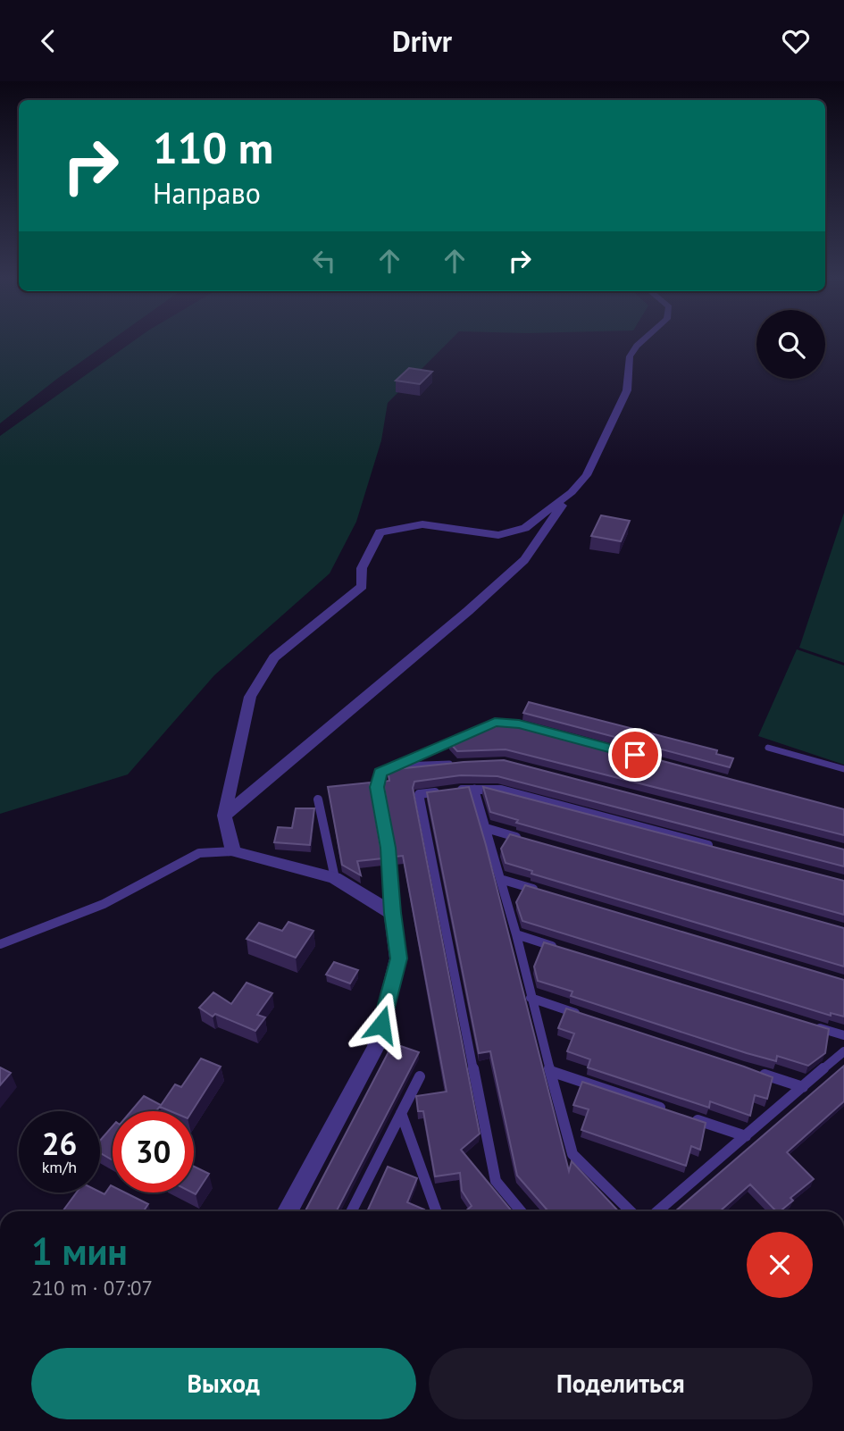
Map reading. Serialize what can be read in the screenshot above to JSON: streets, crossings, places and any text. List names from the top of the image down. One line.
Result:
{"page":{"header":"Drivr","turn":["110 m","Направо"],"speed":"26 km/h","limit":"30","heading":["1 мин","210 m · 07:07"],"buttons":["Выход","Поделиться"]}}
